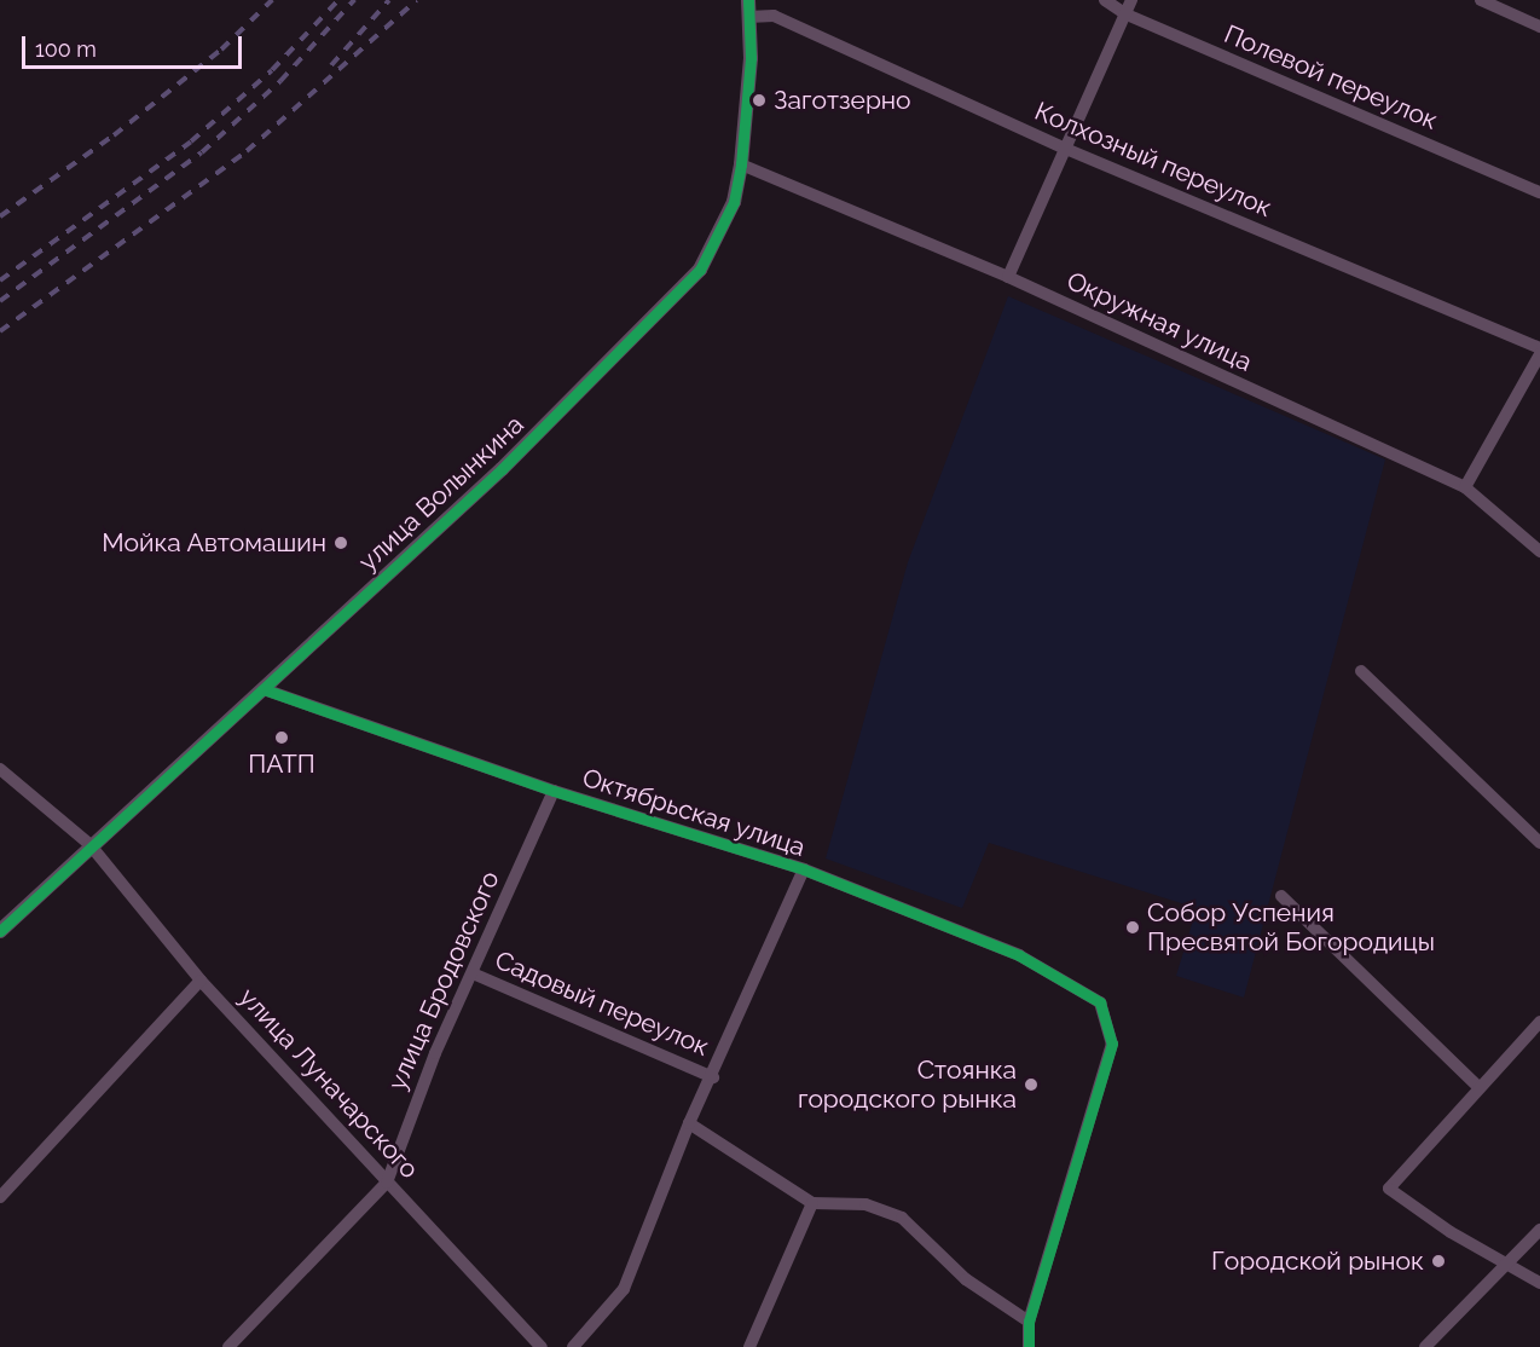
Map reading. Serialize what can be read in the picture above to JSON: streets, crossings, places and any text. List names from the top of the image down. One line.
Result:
{"streets":{"street":["Полевой переулок","Колхозный переулок","Окружная улица","улица Волынкина","Октябрьская улица","улица Бродовского","Садовый переулок","улица Луначарского"]},"crossings":[["Колхозный переулок","улица Волынкина"],["Окружная улица","улица Волынкина"],["улица Волынкина","Октябрьская улица"],["улица Волынкина","улица Луначарского"],["Октябрьская улица","улица Бродовского"],["улица Бродовского","Садовый переулок"],["улица Бродовского","улица Луначарского"]],"places":["Заготзерно","Мойка Автомашин","ПАТП","Собор Успения Пресвятой Богородицы","Cтоянка городского рынка","Городской рынок"],"scale_bar":"100 m"}
